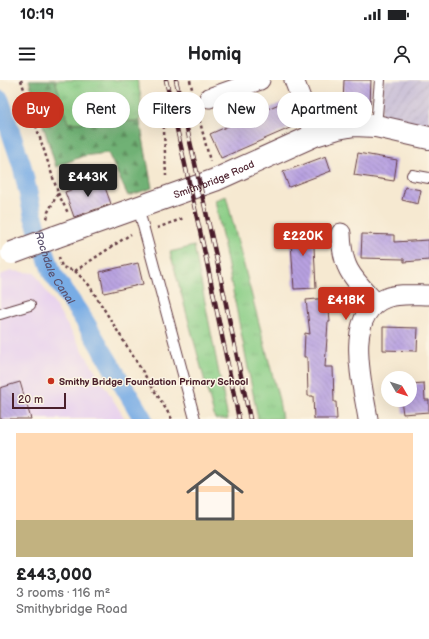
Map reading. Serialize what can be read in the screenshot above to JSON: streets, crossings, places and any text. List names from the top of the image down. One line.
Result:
{"streets":{"street":["Smithybridge Road"]},"water":["Rochdale Canal"],"places":["Smithy Bridge Foundation Primary School"],"scale_bar":"20 m","north":"bottom right","page":{"status":"10:19","header":"Homiq","chip":["Buy","Rent","Filters","New","Apartment"],"price":["£443K","£220K","£418K"],"scale":"20 m","list":[{"name":"£443,000","note":"3 rooms · 116 m² · Smithybridge Road"}]}}
